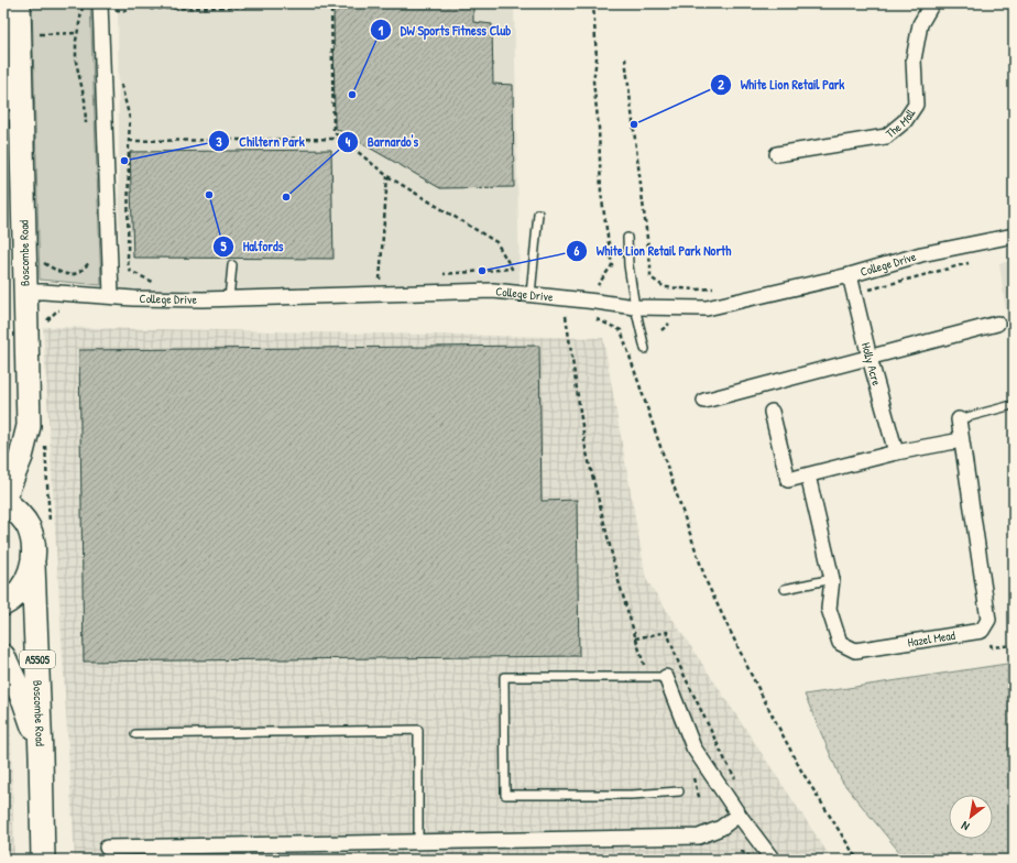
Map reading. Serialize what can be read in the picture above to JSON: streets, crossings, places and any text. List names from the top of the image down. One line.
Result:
{"streets":{"main road":["Boscombe Road","A5505"],"street":["The Mall","College Drive","Holly Acre","Hazel Mead"]},"crossings":[["Boscombe Road","College Drive"],["Boscombe Road","A5505"],["College Drive","Holly Acre"]],"places":["DW Sports Fitness Club","White Lion Retail Park","Chiltern Park","Halfords","Barnardo's","White Lion Retail Park North"],"north":"bottom left"}
